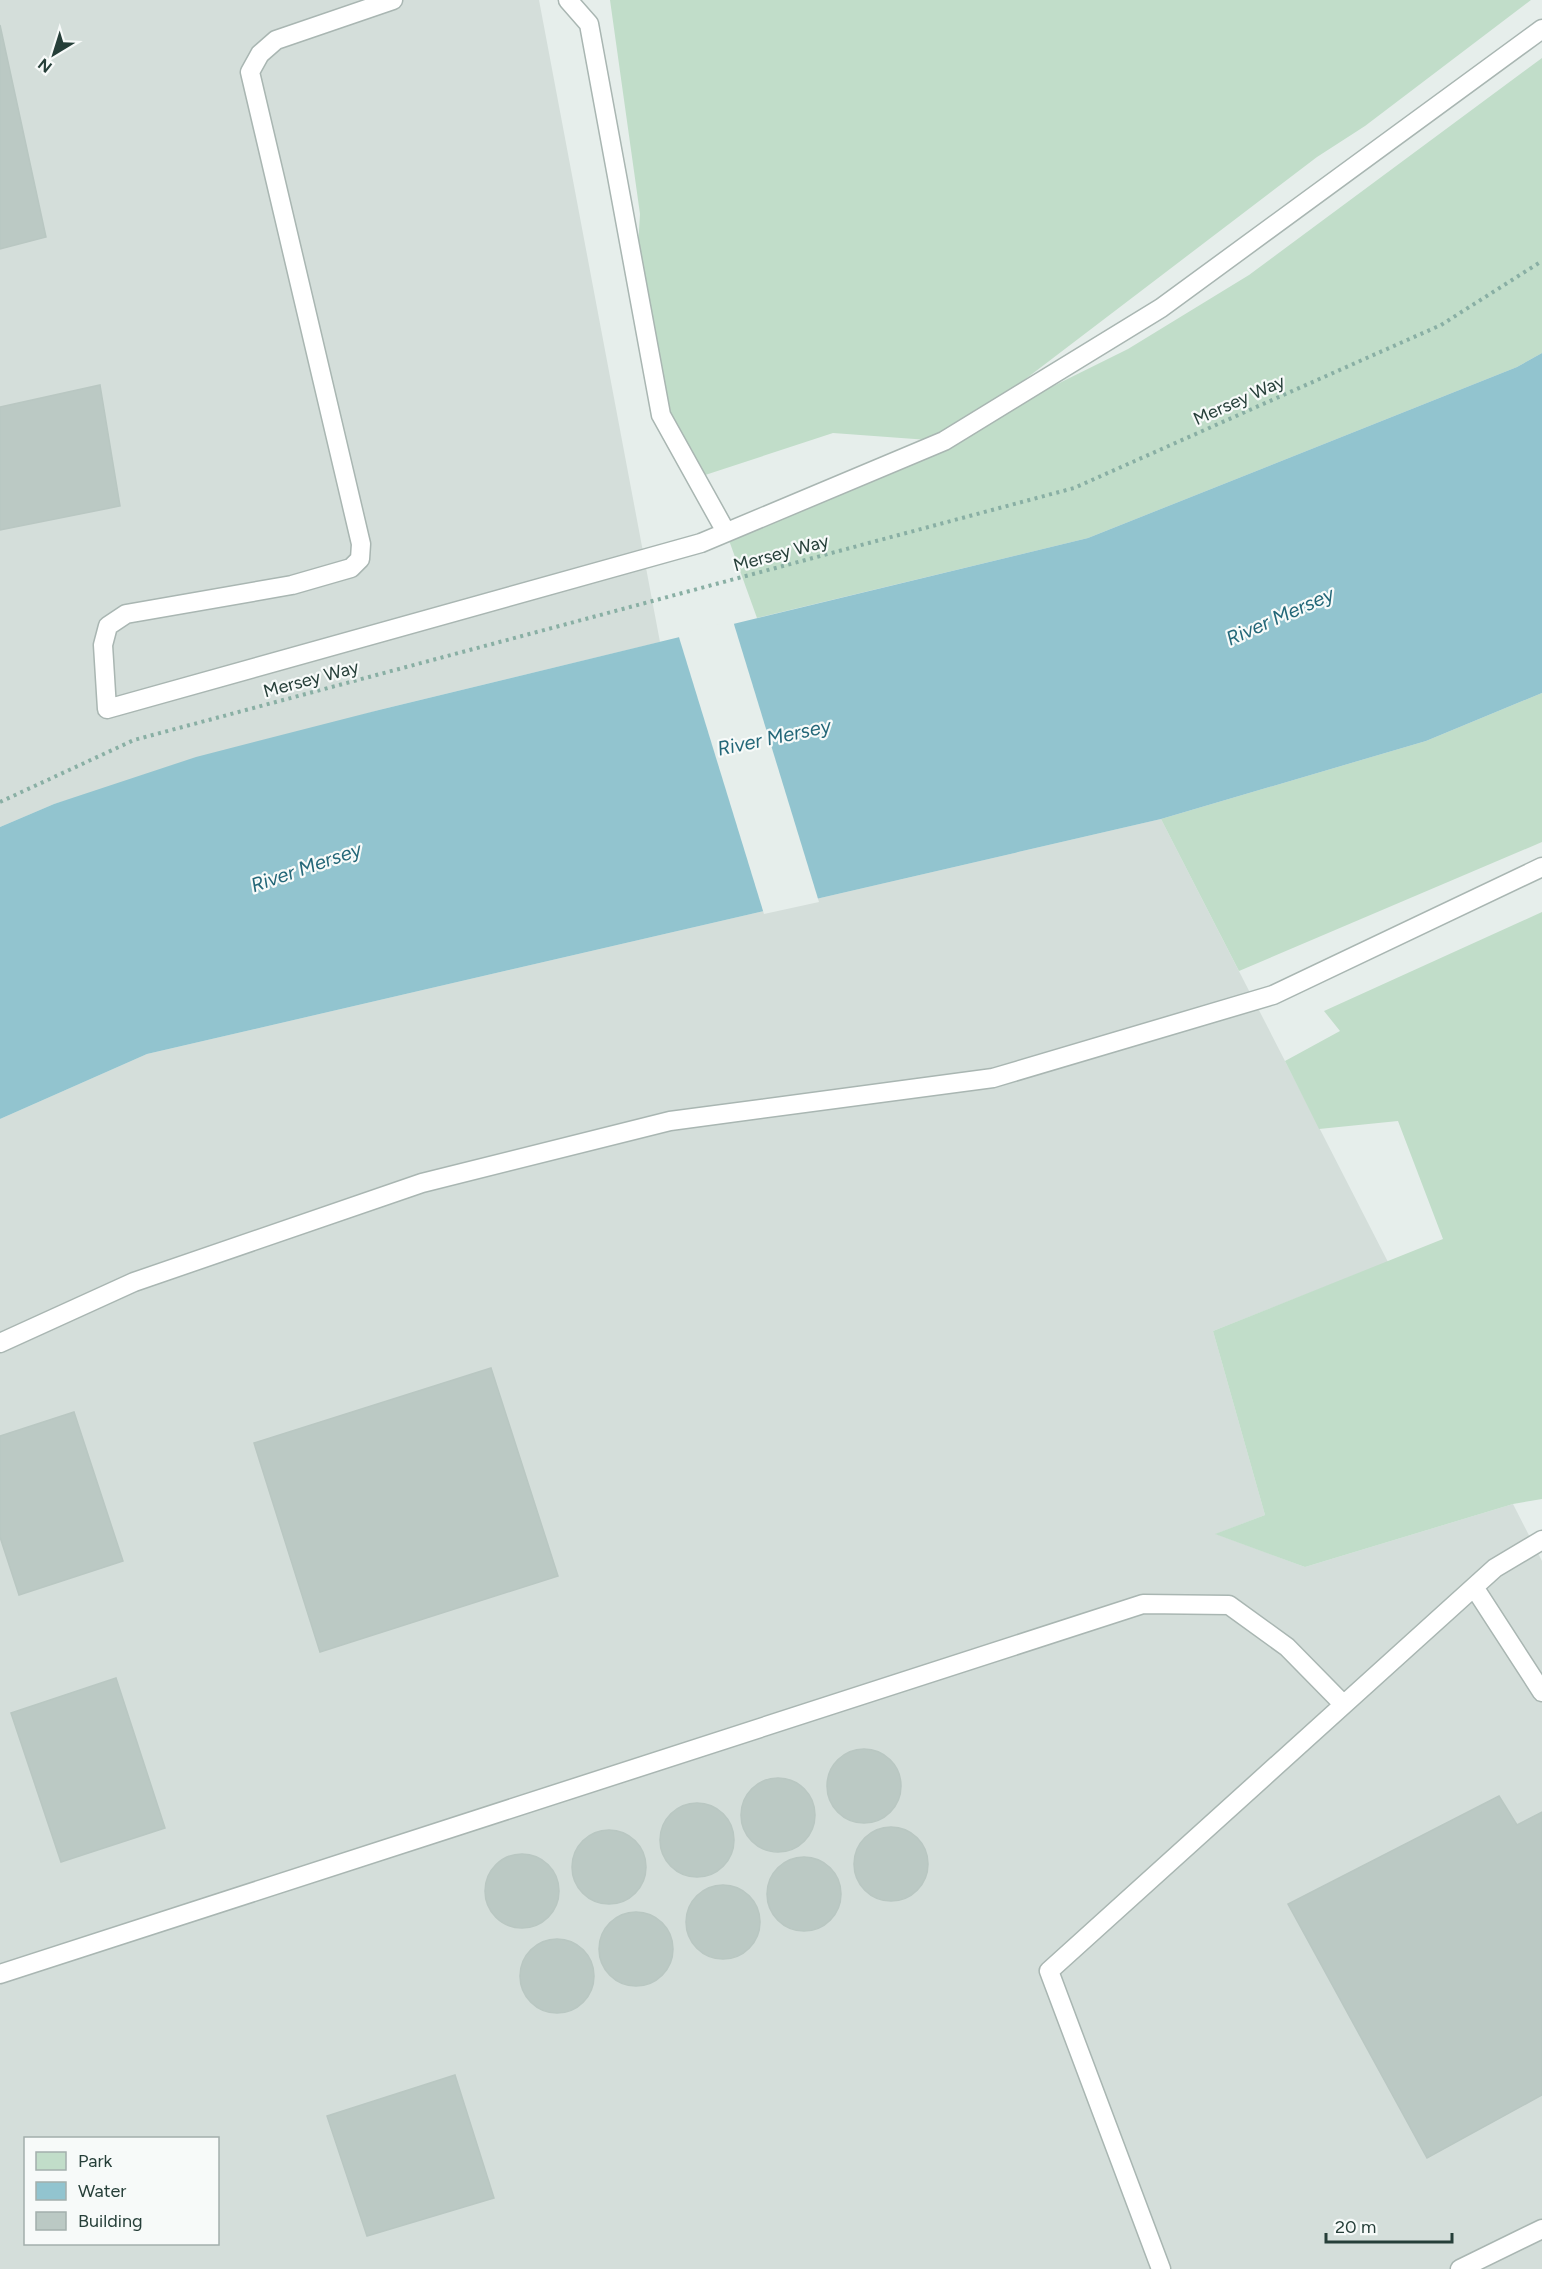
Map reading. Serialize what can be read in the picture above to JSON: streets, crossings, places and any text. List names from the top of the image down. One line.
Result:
{"streets":{"path":["Mersey Way"]},"water":["River Mersey"],"legend":["Park","Water","Building"],"scale_bar":"20 m","north":"bottom left"}
